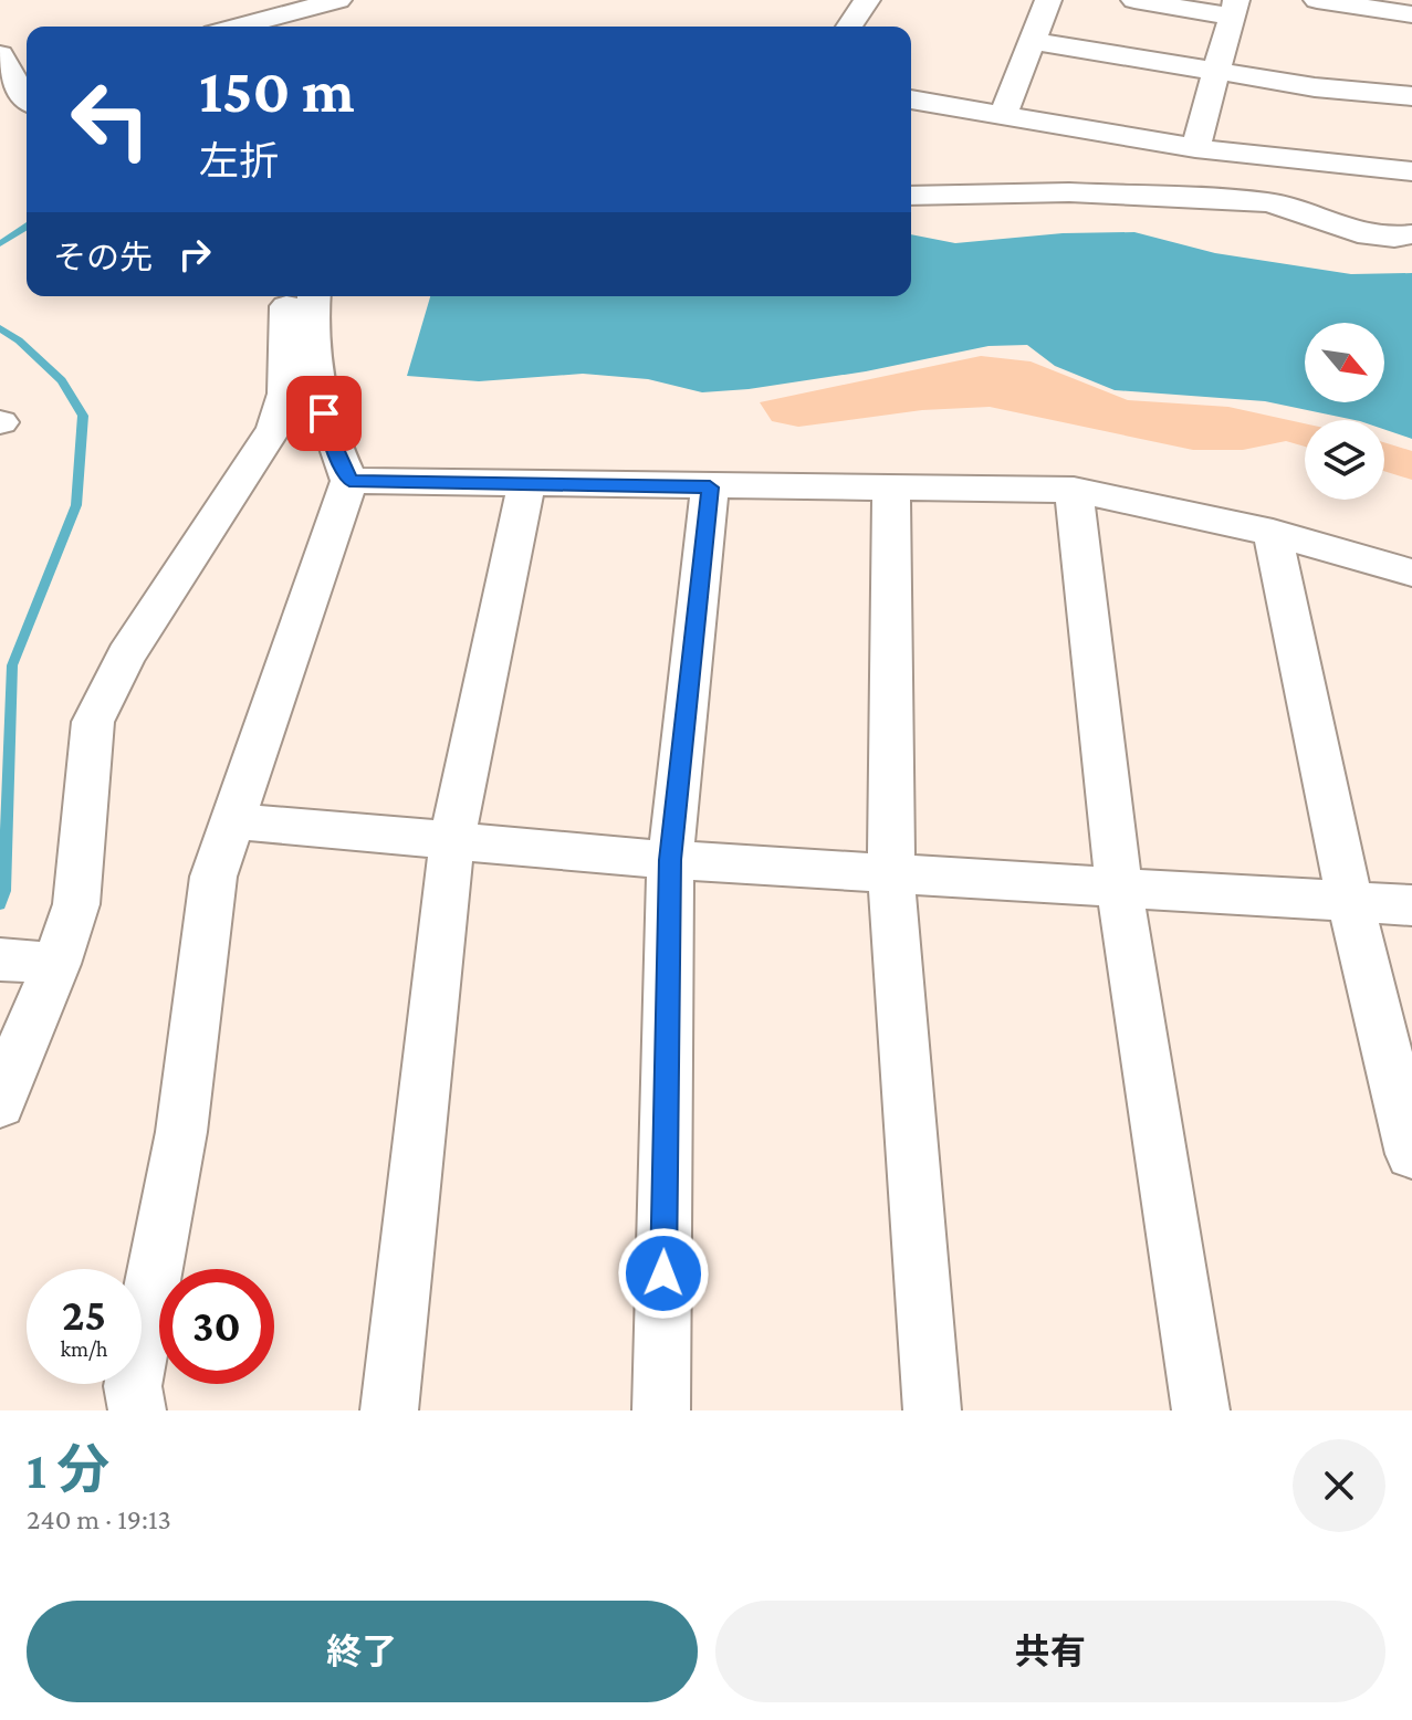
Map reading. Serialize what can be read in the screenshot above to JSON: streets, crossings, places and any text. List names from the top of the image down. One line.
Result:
{"north":"bottom right","page":{"turn":["150 m","左折"],"then":"その先","speed":"25 km/h","limit":"30","heading":["1 分","240 m · 19:13"],"buttons":["終了","共有"]}}
